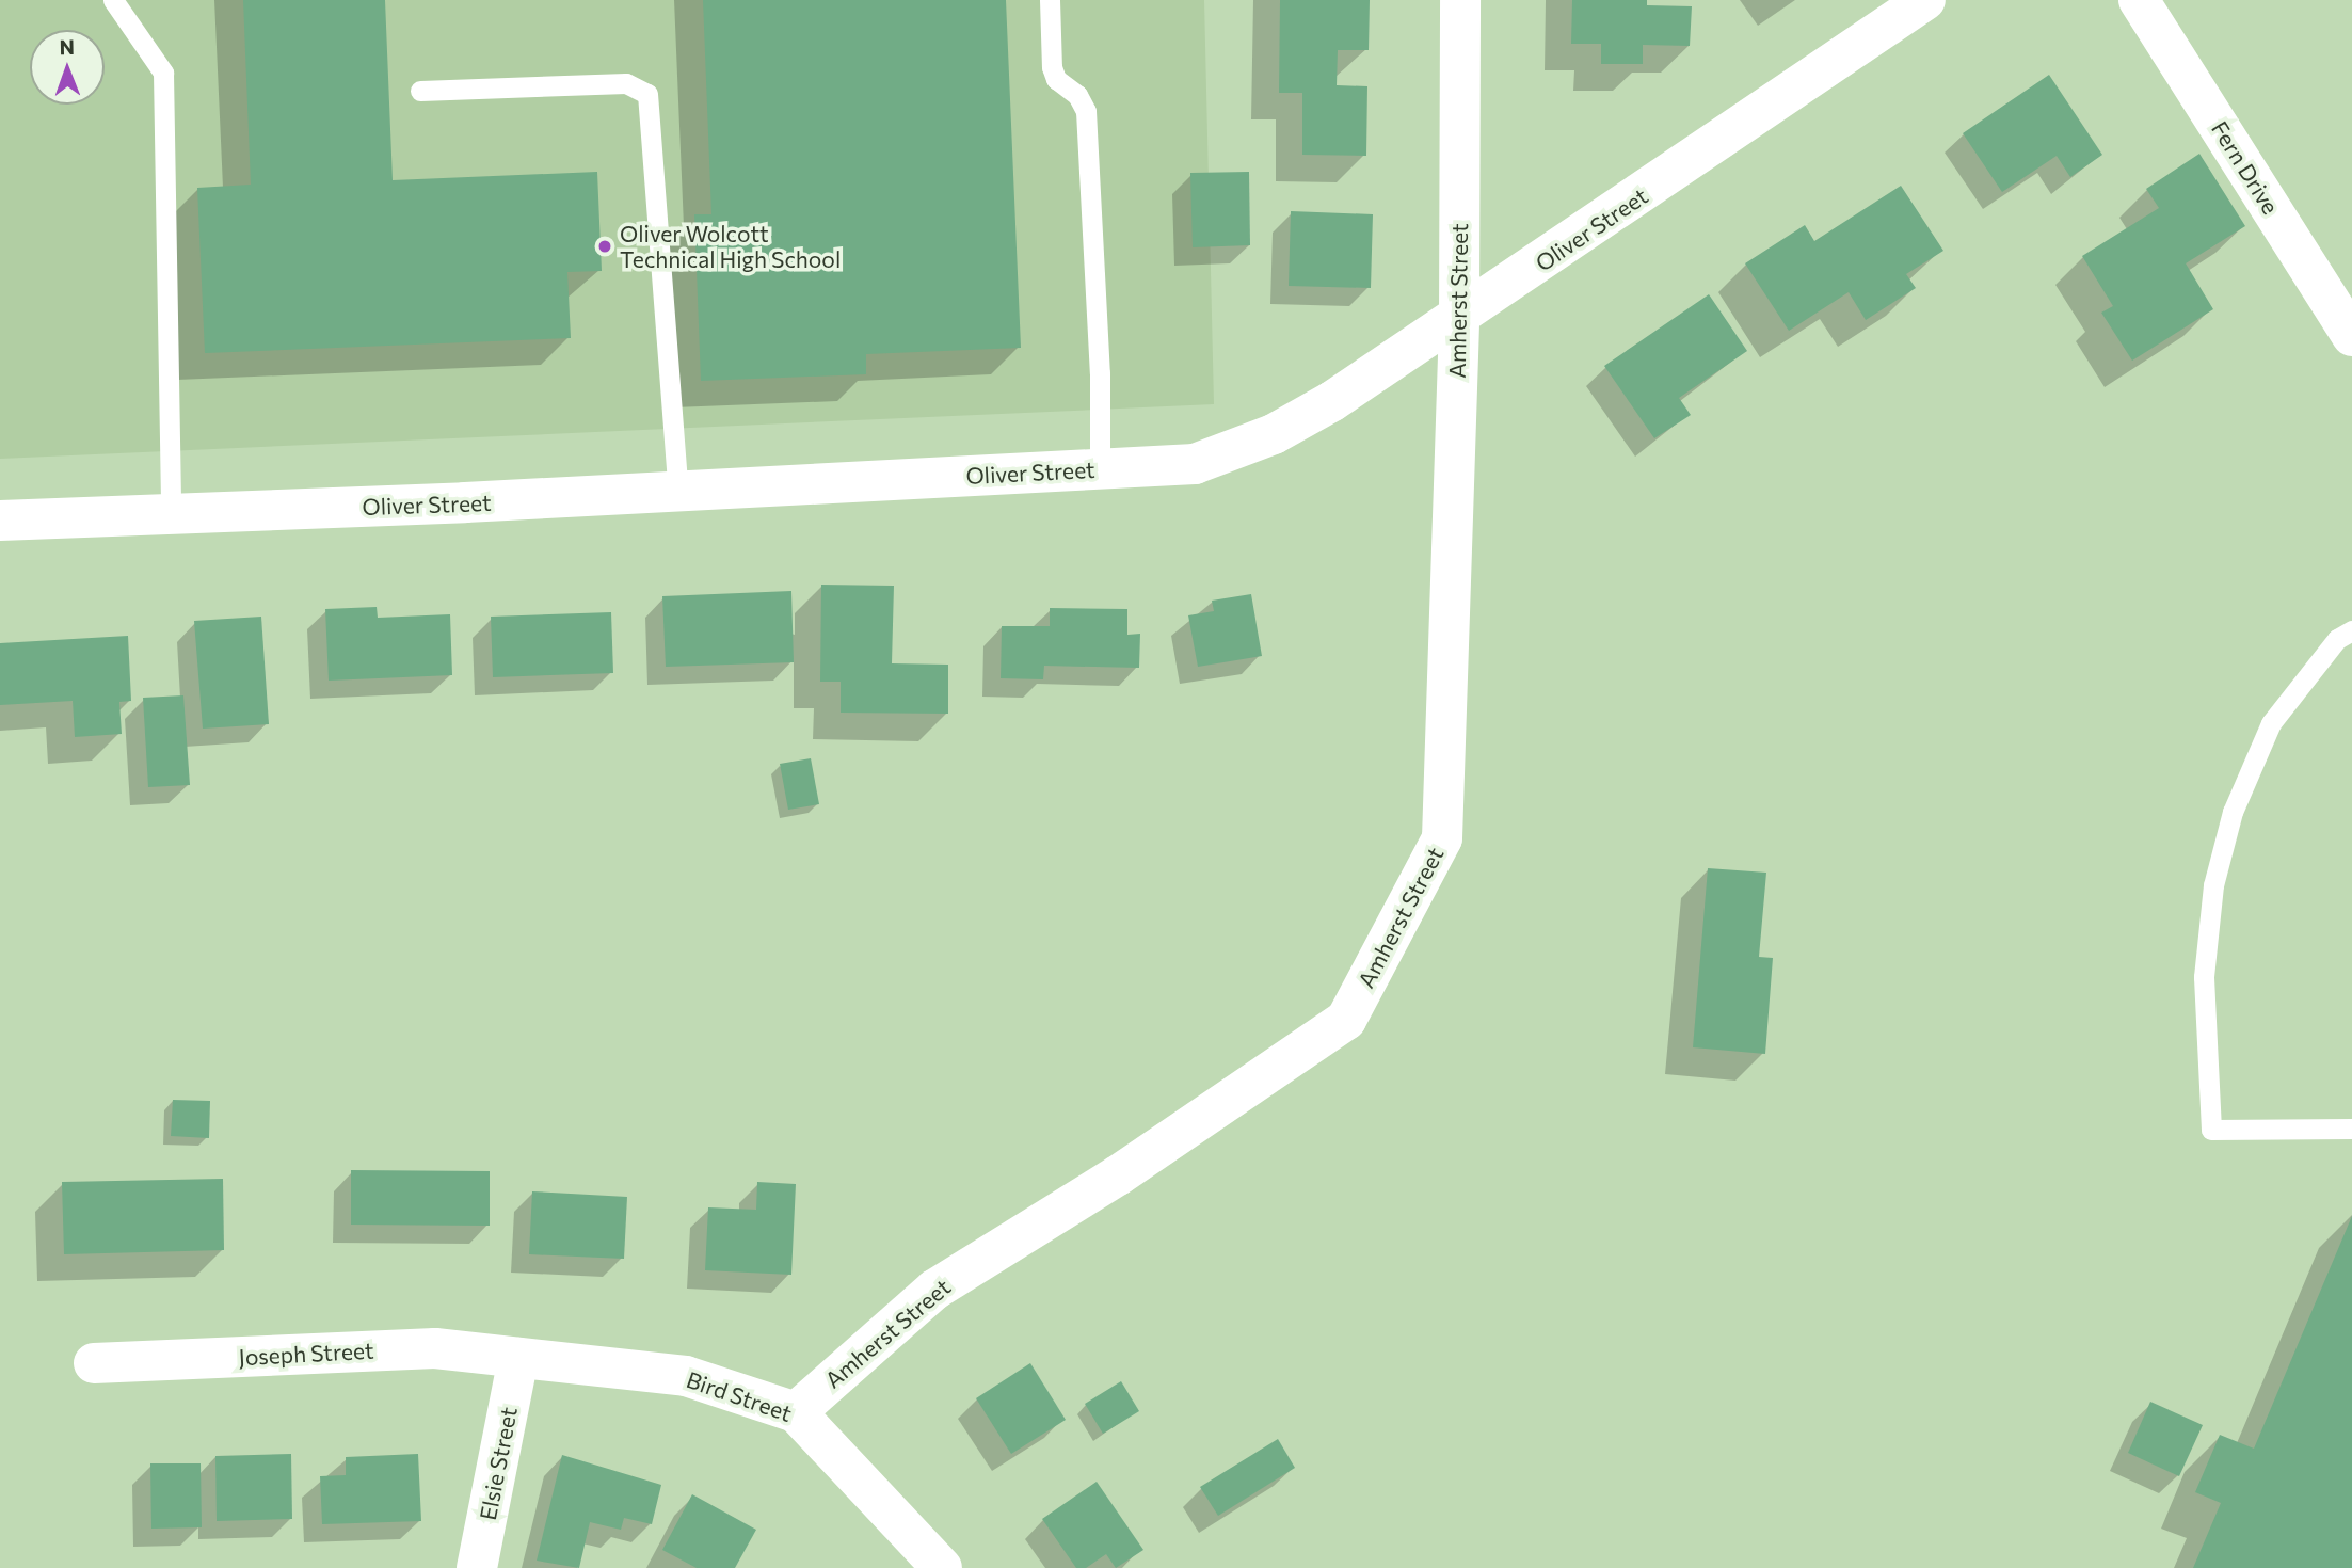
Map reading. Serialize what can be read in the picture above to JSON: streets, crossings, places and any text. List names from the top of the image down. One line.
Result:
{"streets":{"street":["Fern Drive","Oliver Street","Amherst Street","Joseph Street","Bird Street","Elsie Street"]},"crossings":[["Oliver Street","Amherst Street"],["Amherst Street","Bird Street"],["Joseph Street","Bird Street"],["Joseph Street","Elsie Street"],["Bird Street","Elsie Street"]],"places":["Oliver Wolcott Technical High School"],"north":"top"}
